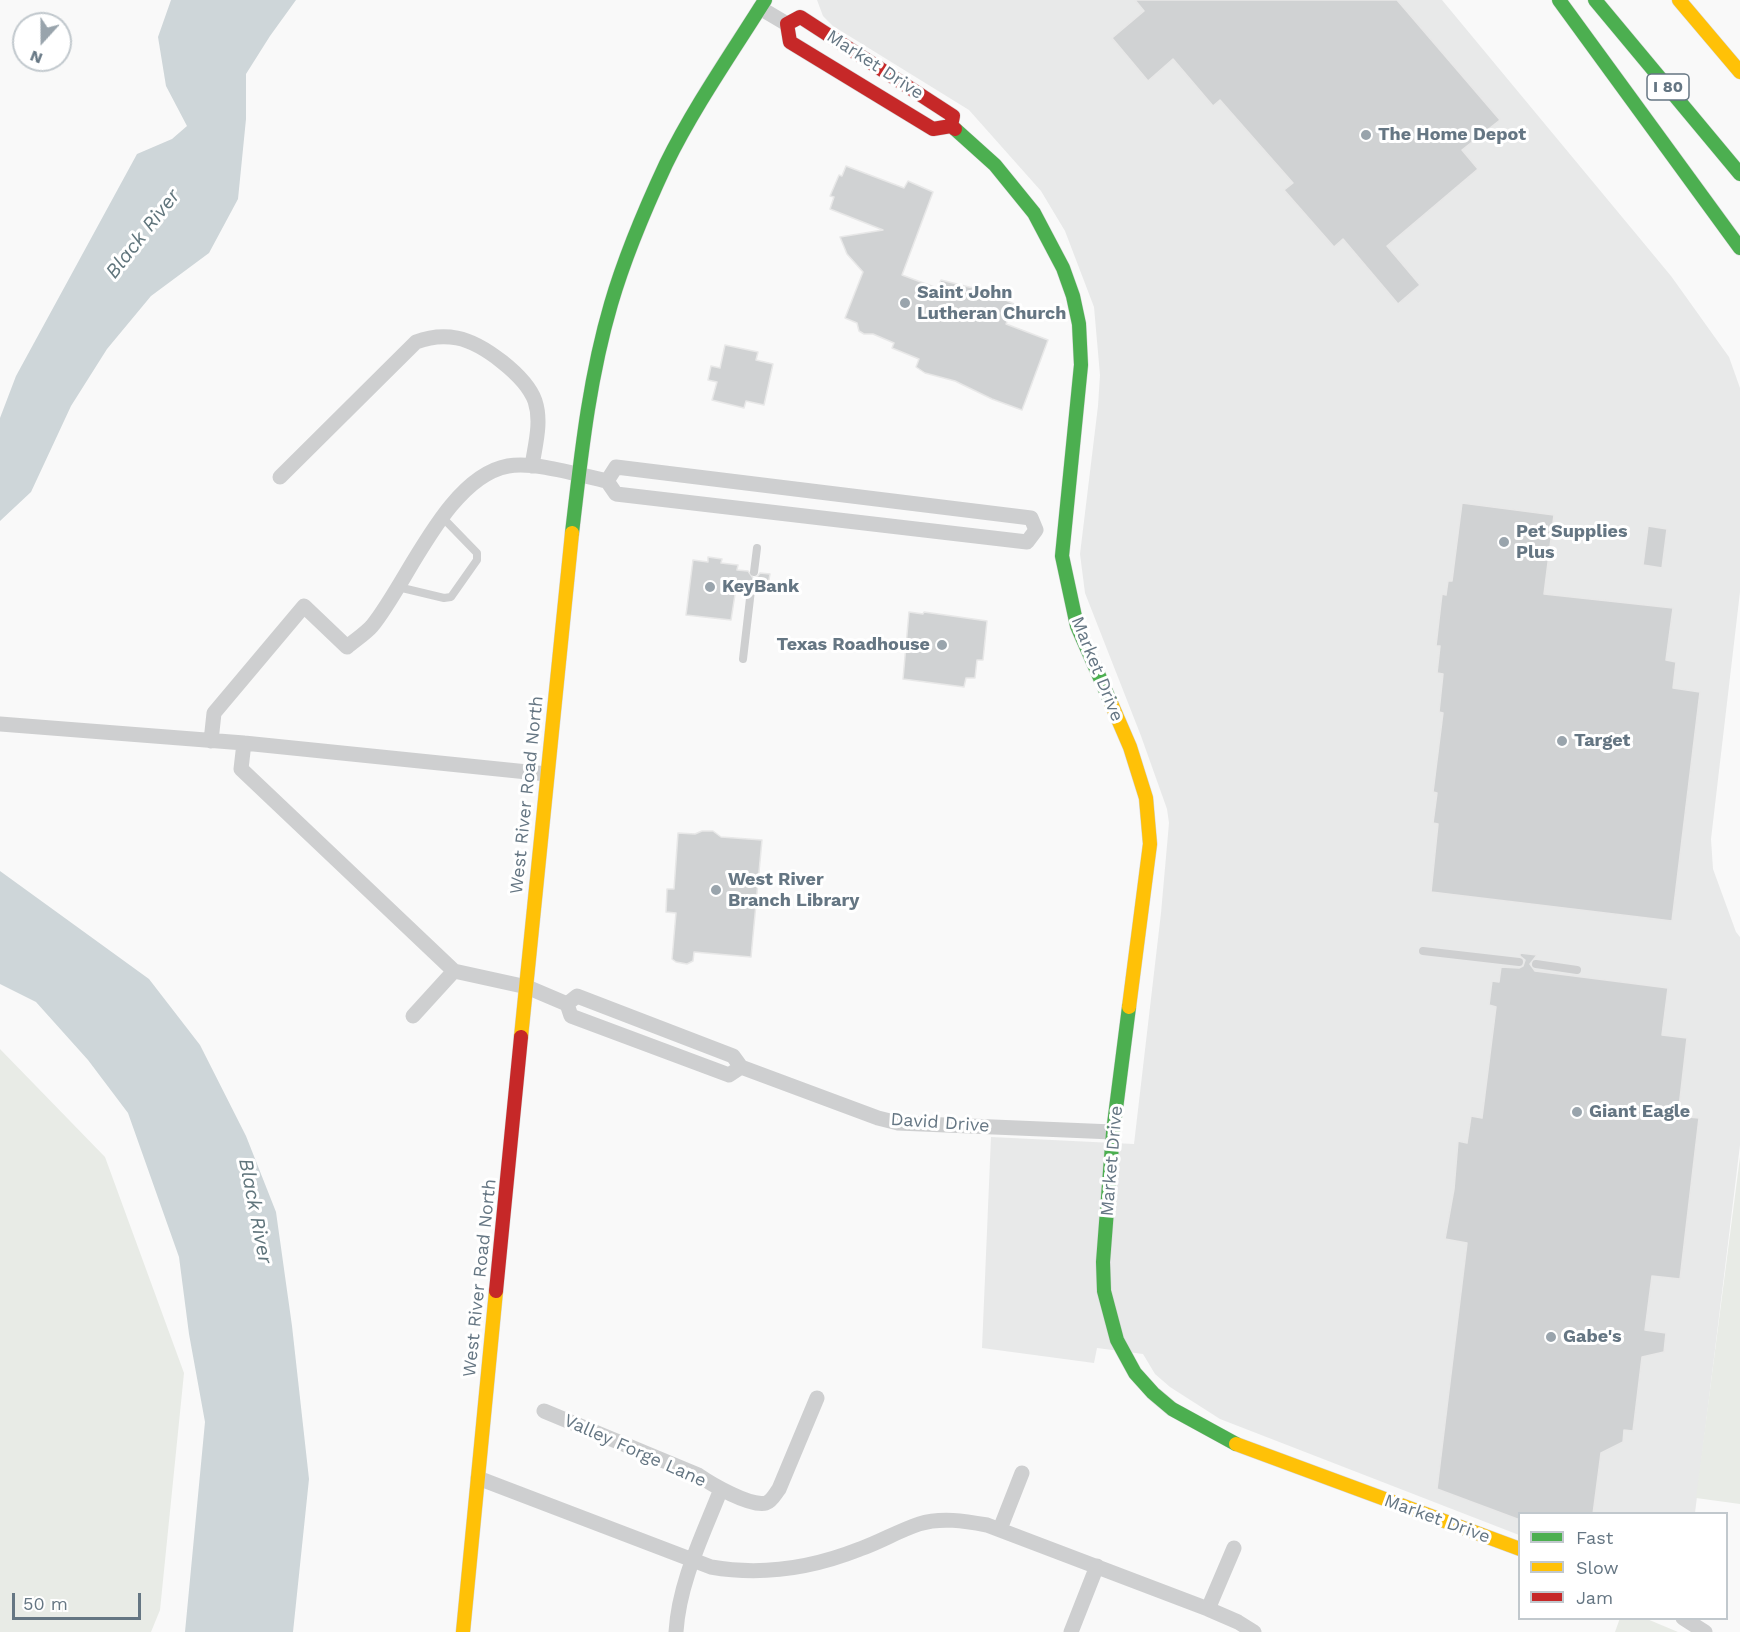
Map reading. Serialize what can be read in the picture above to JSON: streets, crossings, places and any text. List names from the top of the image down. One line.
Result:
{"streets":{"main road":["Market Drive","I 80","West River Road North"],"street":["David Drive","Valley Forge Lane"]},"crossings":[["Market Drive","West River Road North"],["Market Drive","David Drive"],["West River Road North","David Drive"]],"water":["Black River"],"places":["The Home Depot","Saint John Lutheran Church","Pet Supplies Plus","KeyBank","Texas Roadhouse","Target","West River Branch Library","Giant Eagle","Gabe's"],"legend":["Fast","Slow","Jam"],"scale_bar":"50 m","north":"bottom"}
